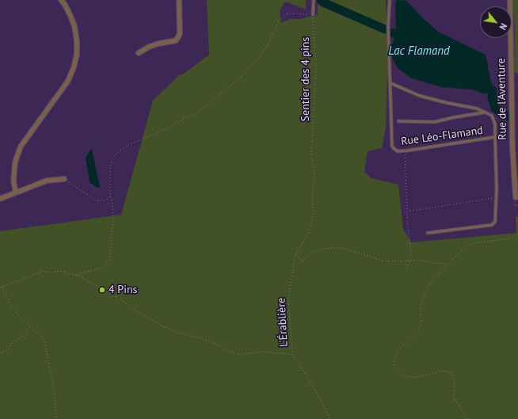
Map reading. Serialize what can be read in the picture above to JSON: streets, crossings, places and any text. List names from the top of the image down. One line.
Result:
{"streets":{"street":["Rue de l'Aventure"],"lane":["Rue Léo-Flamand"],"path":["Sentier des 4 pins","L'Érablière"]},"crossings":[["Sentier des 4 pins","L'Érablière"]],"water":["Lac Flamand"],"places":["4 Pins"],"north":"bottom right"}
